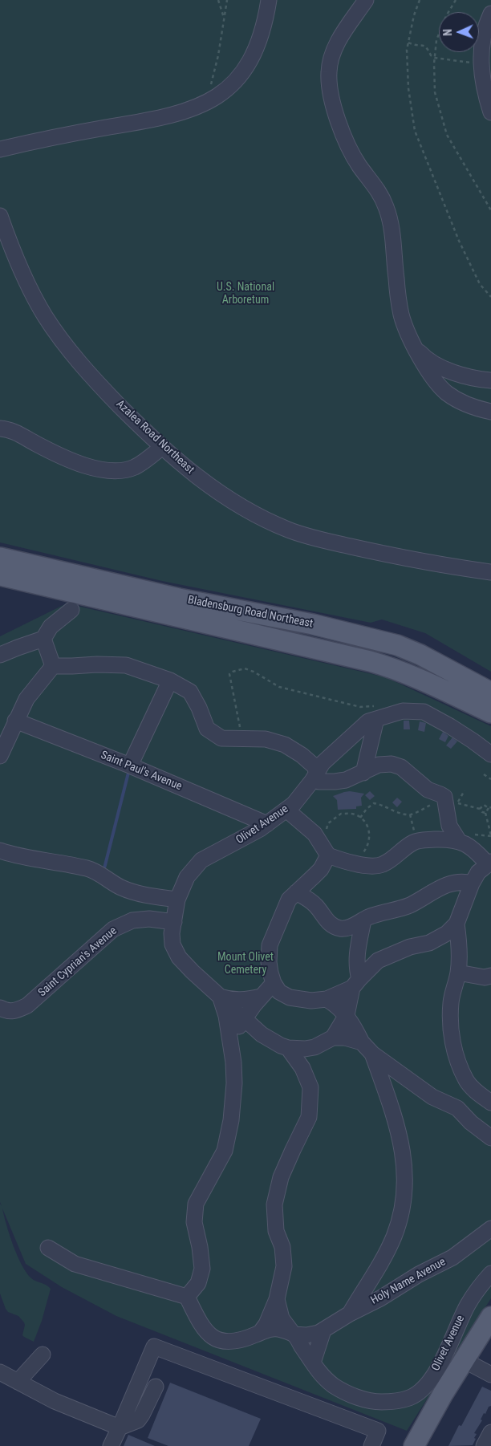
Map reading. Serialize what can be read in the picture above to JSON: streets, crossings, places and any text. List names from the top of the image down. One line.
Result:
{"streets":{"main road":["Bladensburg Road Northeast"],"street":["Azalea Road Northeast","Saint Paul's Avenue","Olivet Avenue","Saint Cyprian's Avenue","Holy Name Avenue"]},"crossings":[["Saint Paul's Avenue","Olivet Avenue"],["Olivet Avenue","Saint Cyprian's Avenue"],["Olivet Avenue","Holy Name Avenue"]],"parks":["U.S. National Arboretum","Mount Olivet Cemetery"],"north":"left"}
